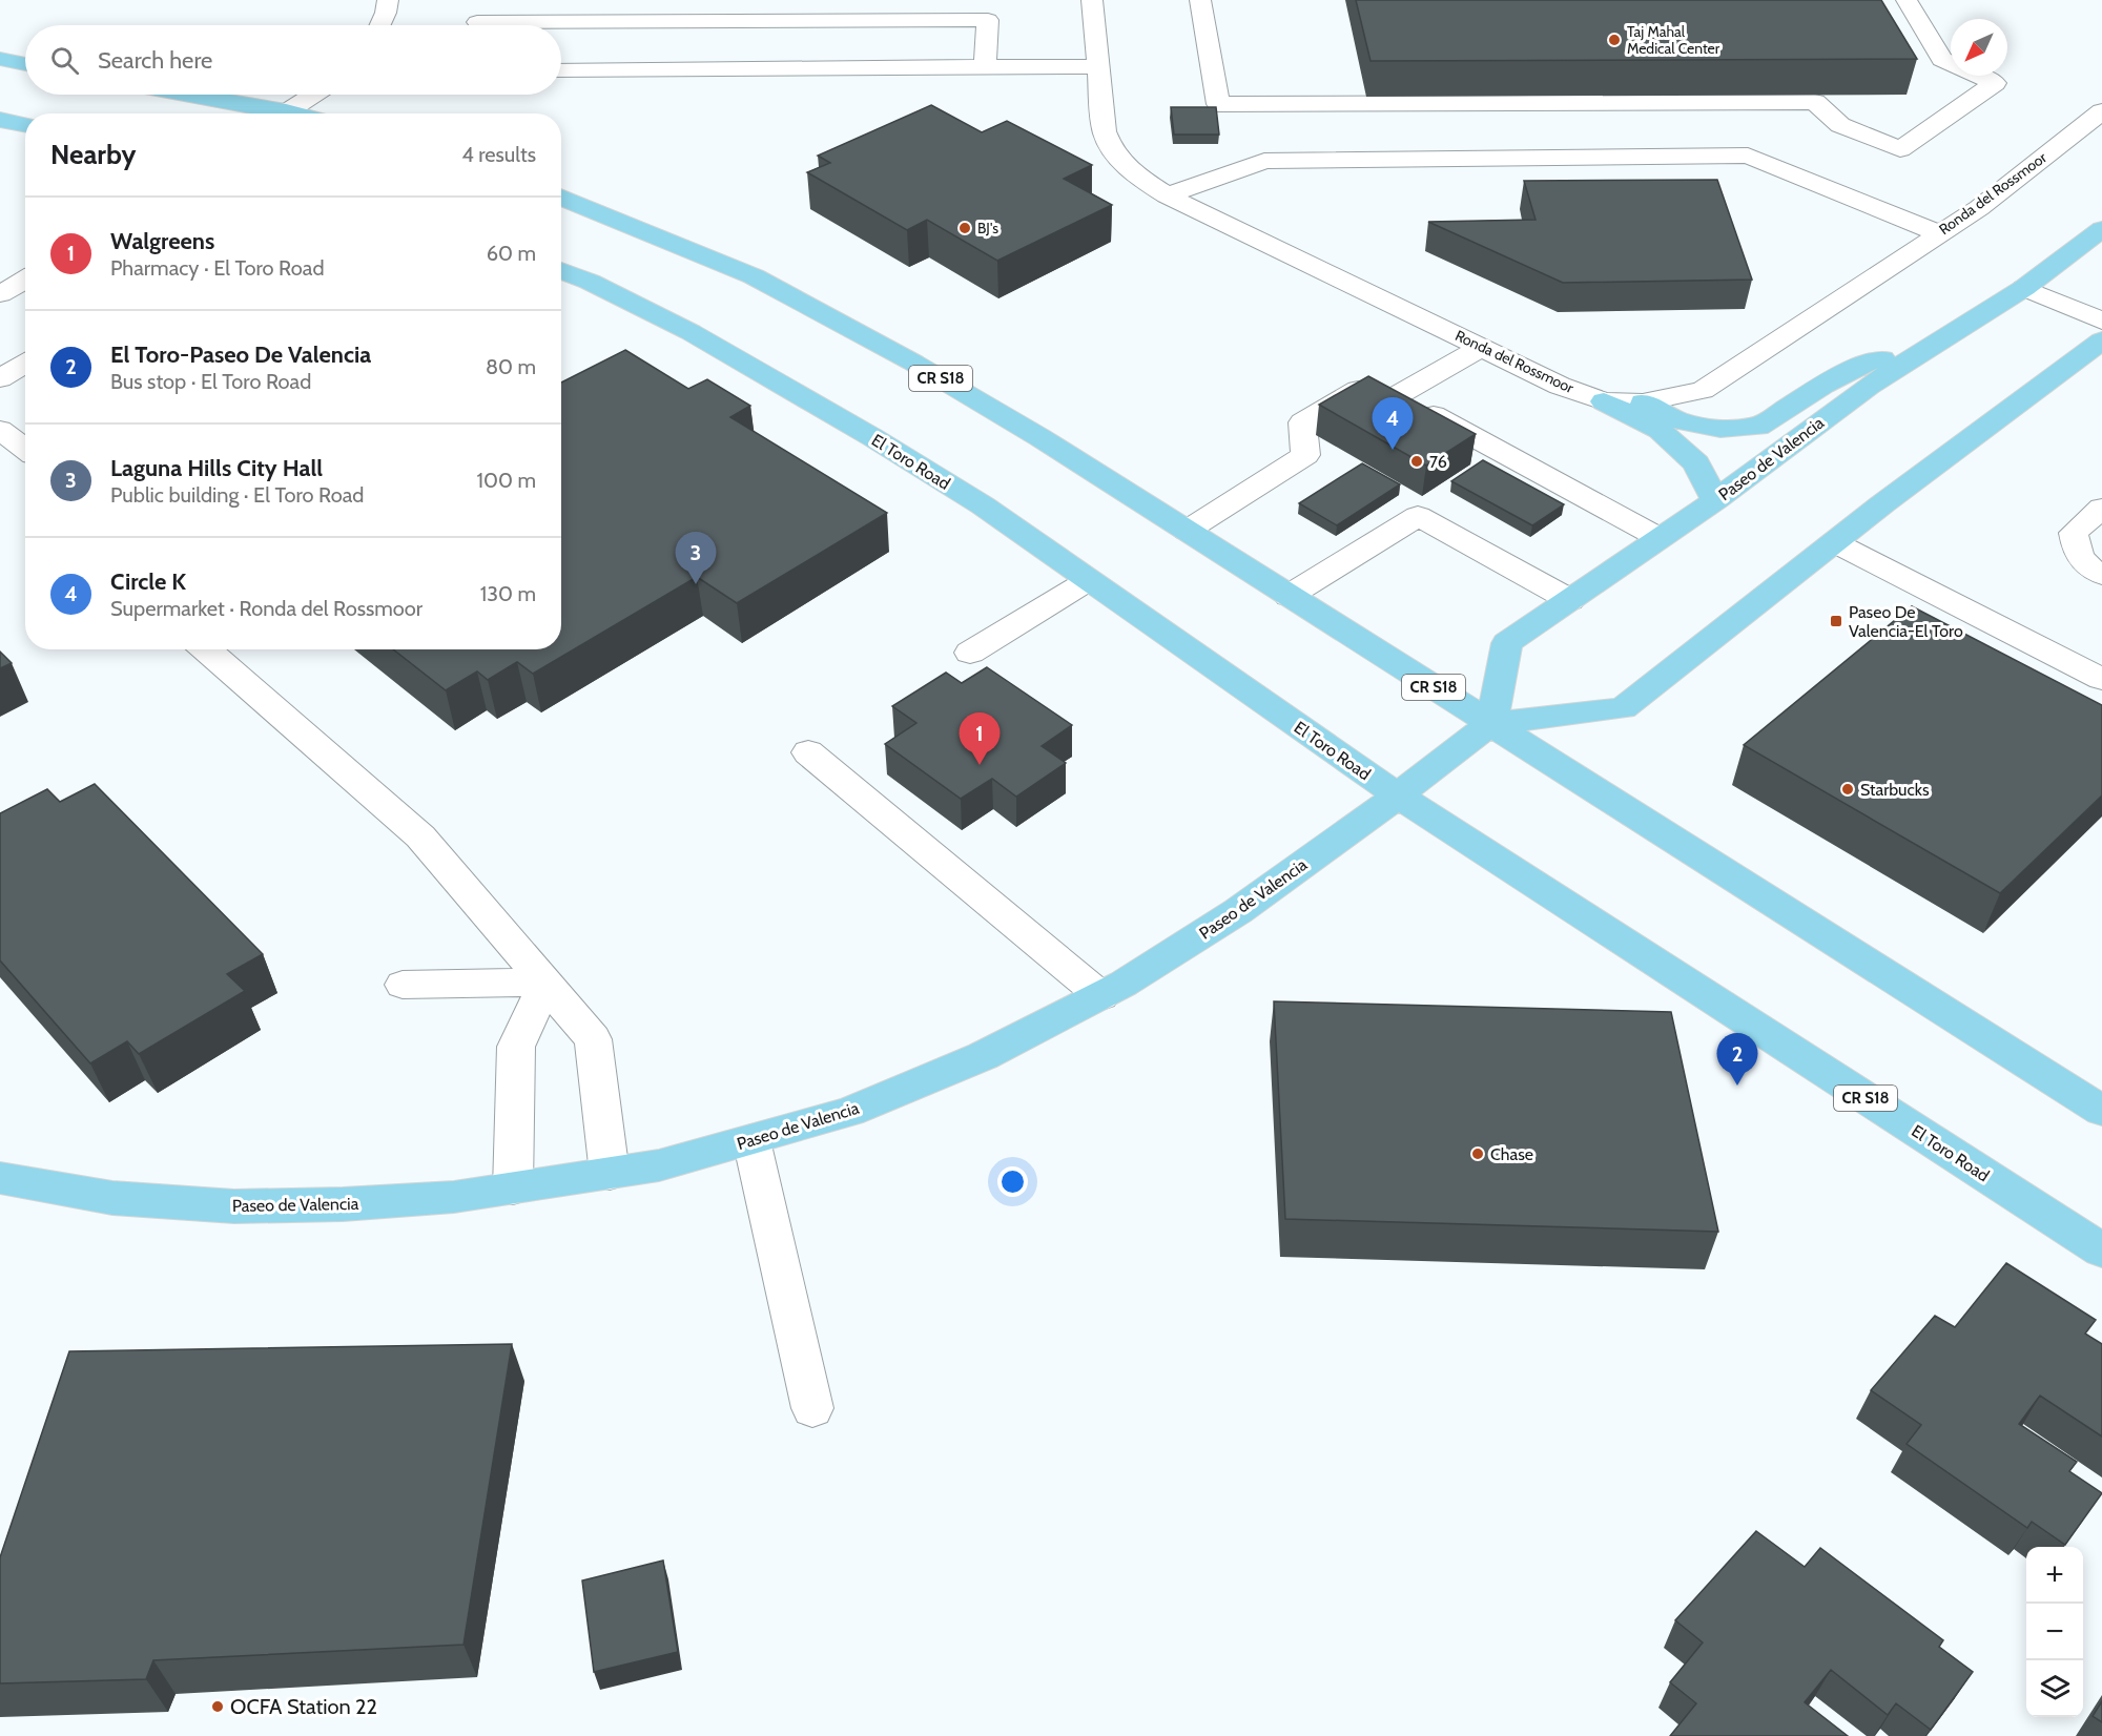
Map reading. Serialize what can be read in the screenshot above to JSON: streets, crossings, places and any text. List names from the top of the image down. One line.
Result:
{"streets":{"main road":["CR S18","Paseo de Valencia","El Toro Road"],"street":["Ronda del Rossmoor"]},"crossings":[["CR S18","Paseo de Valencia"],["Paseo de Valencia","El Toro Road"]],"places":{"other":["Taj Mahal Medical Center","BJ's","76","Starbucks","Chase","OCFA Station 22"],"transit":["Paseo De Valencia-El Toro"]},"north":"bottom left","page":{"search":"Search here","heading":["Nearby","4 results"],"list":[{"mark":"1","name":"Walgreens","note":"Pharmacy · El Toro Road","value":"60 m"},{"mark":"2","name":"El Toro-Paseo De Valencia","note":"Bus stop · El Toro Road","value":"80 m"},{"mark":"3","name":"Laguna Hills City Hall","note":"Public building · El Toro Road","value":"100 m"},{"mark":"4","name":"Circle K","note":"Supermarket · Ronda del Rossmoor","value":"130 m"}],"pins":["4","3","1","2"],"map_buttons":["+","−"]}}
